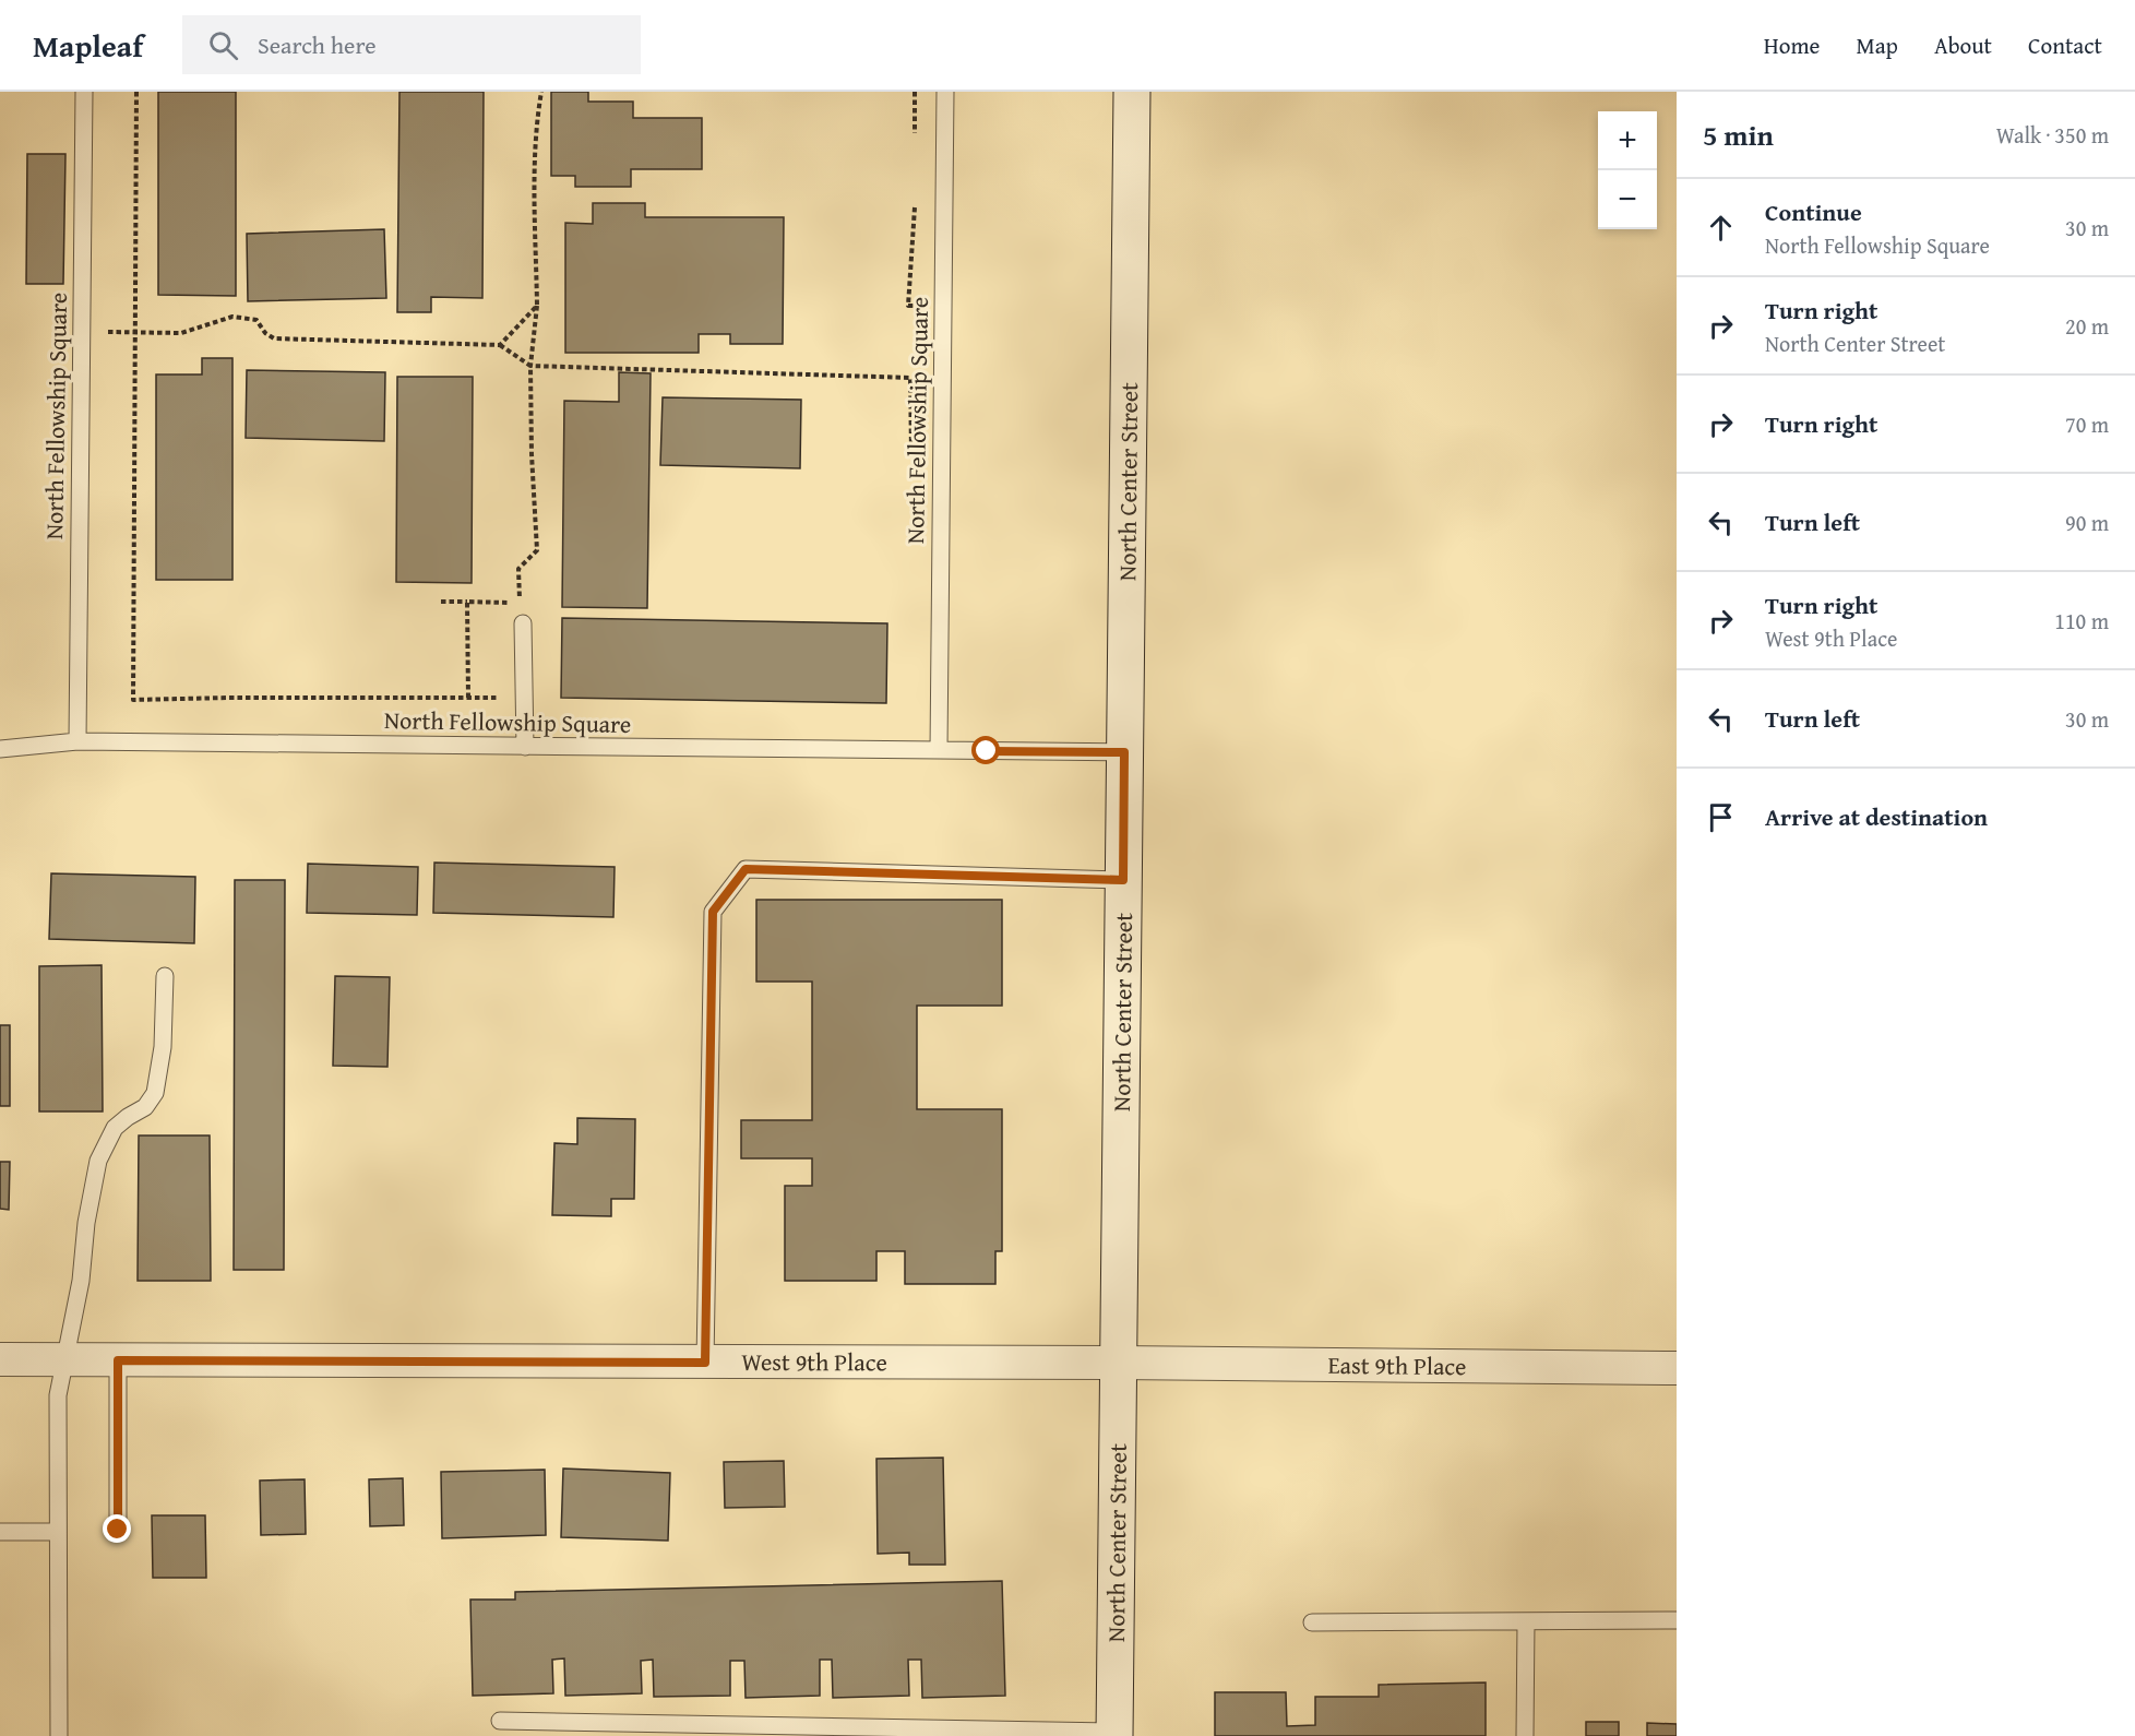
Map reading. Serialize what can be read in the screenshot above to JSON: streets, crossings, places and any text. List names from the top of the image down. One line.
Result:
{"streets":{"street":["North Center Street","West 9th Place","East 9th Place"],"lane":["North Fellowship Square"]},"crossings":[["North Fellowship Square","North Center Street"],["North Center Street","West 9th Place"],["North Center Street","East 9th Place"],["West 9th Place","East 9th Place"]],"page":{"header":"Mapleaf","search":"Search here","nav":["Home","Map","About","Contact"],"heading":["5 min","Walk · 350 m"],"map_buttons":["+","−"],"list":[["Continue","North Fellowship Square","30 m"],["Turn right","North Center Street","20 m"],["Turn right","70 m"],["Turn left","90 m"],["Turn right","West 9th Place","110 m"],["Turn left","30 m"],"Arrive at destination"]}}
